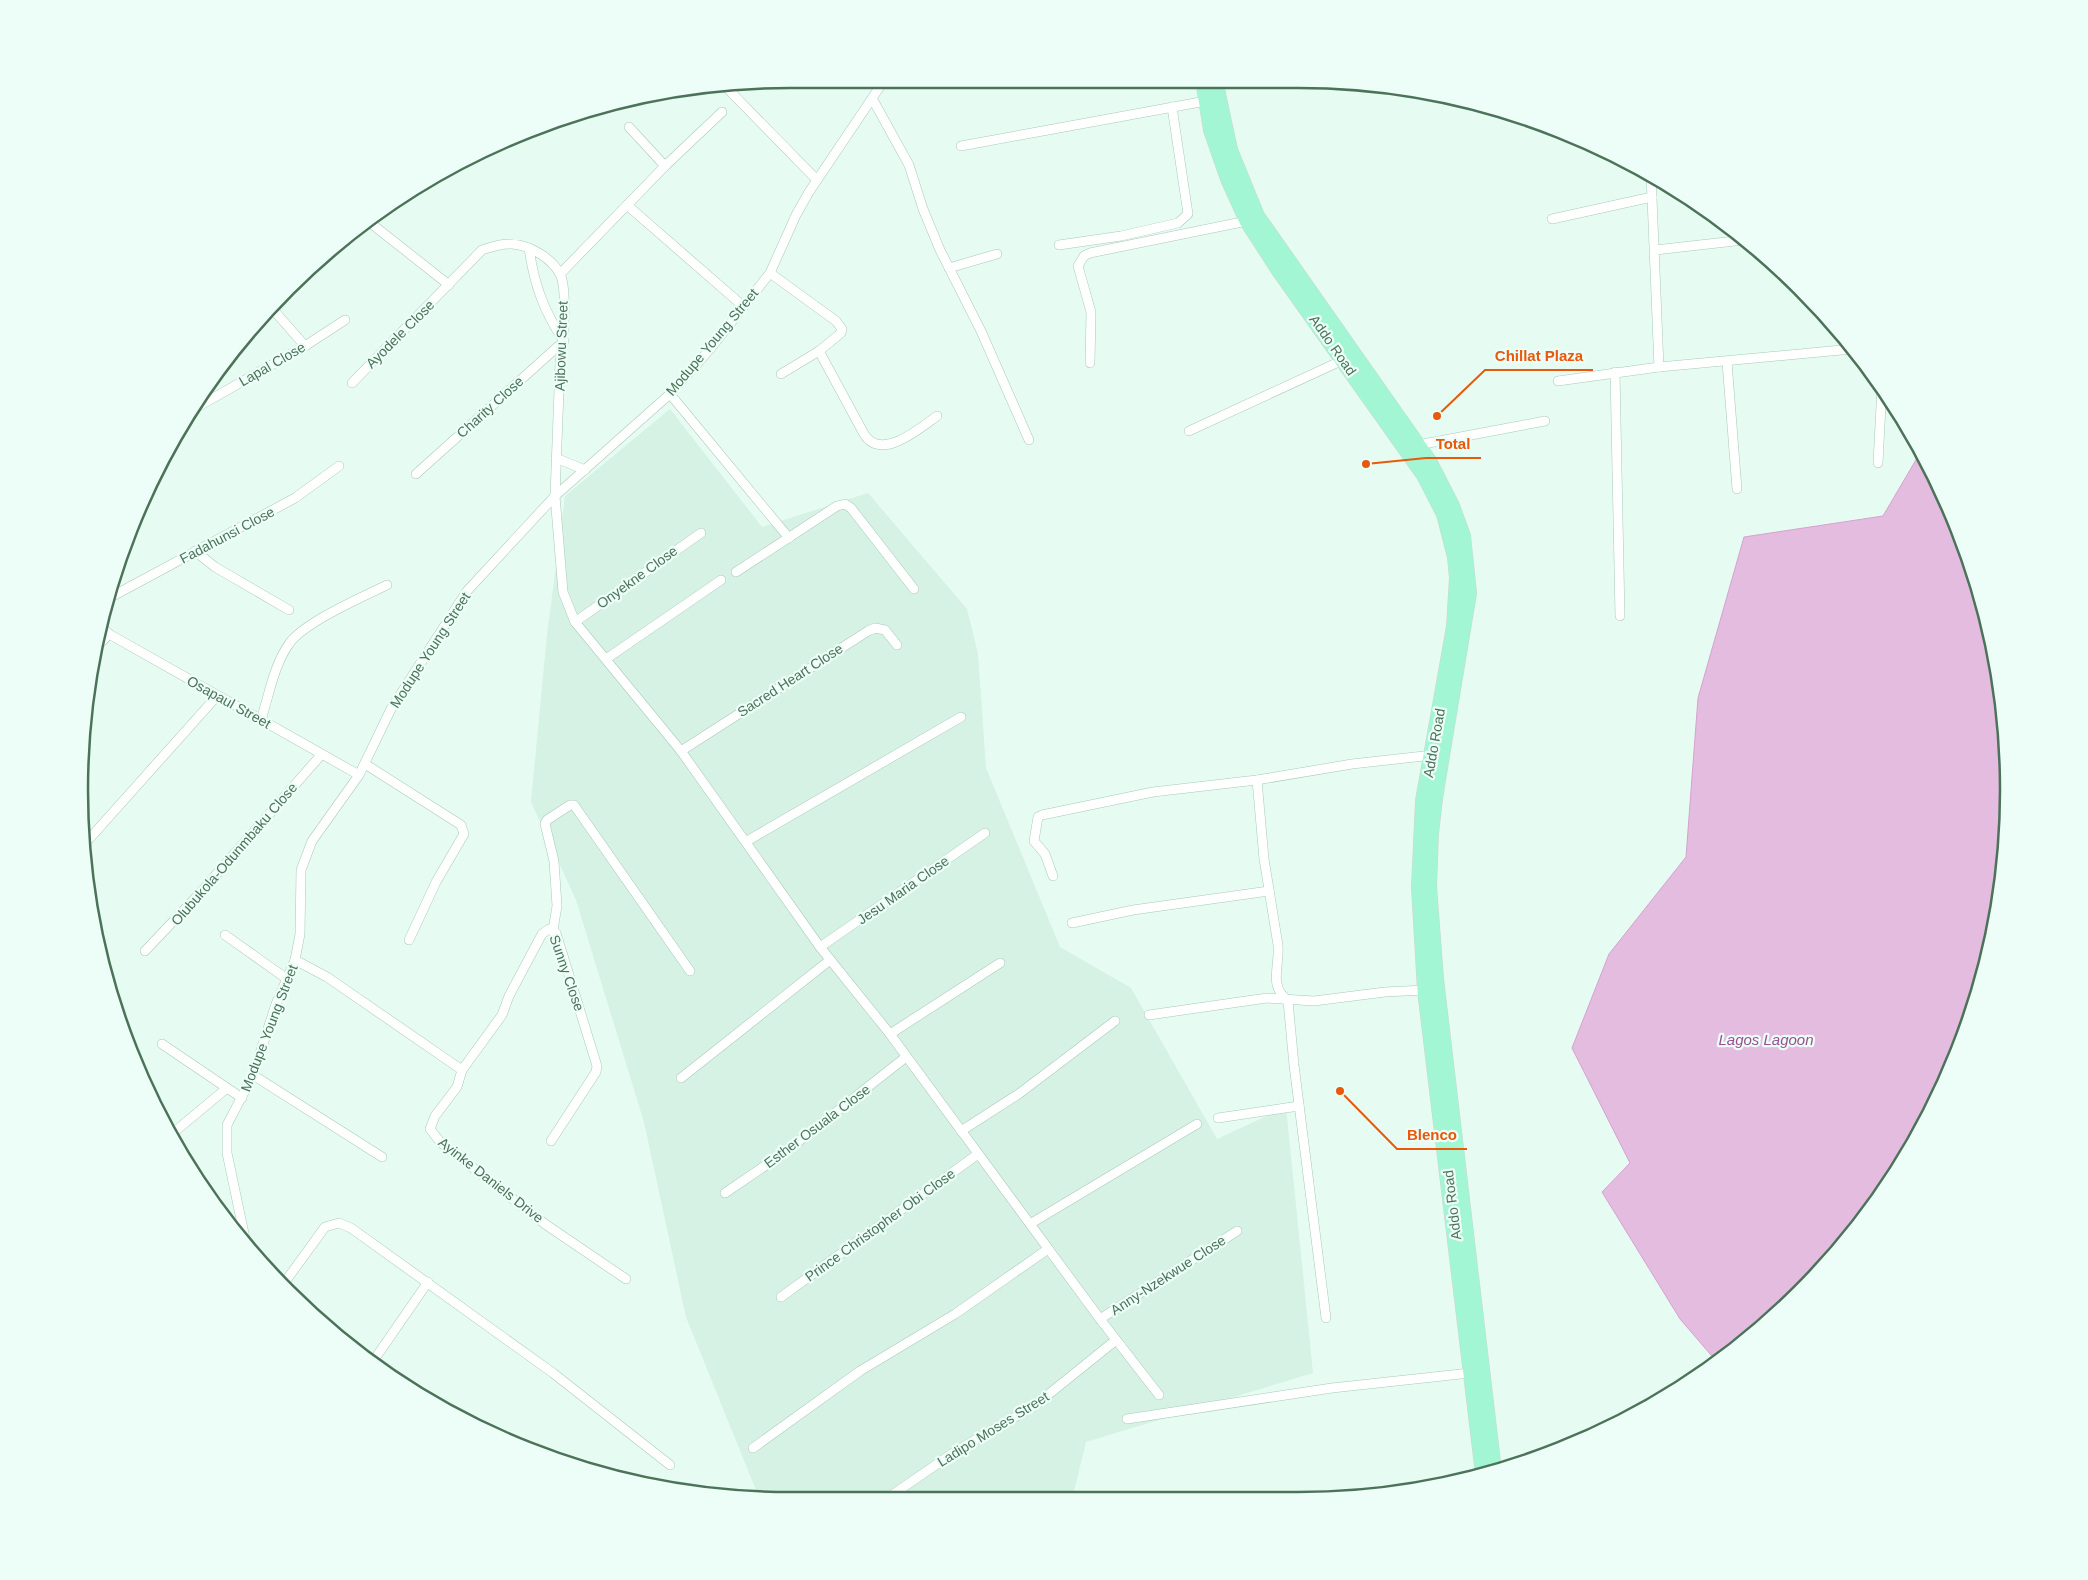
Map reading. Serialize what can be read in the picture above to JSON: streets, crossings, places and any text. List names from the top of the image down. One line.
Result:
{"streets":{"main road":["Addo Road"],"street":["Ayodele Close","Modupe Young Street","Ajibowu Street","Lapal Close","Charity Close","Fadahunsi Close","Onyekne Close","Sacred Heart Close","Osapaul Street","Olubukola-Odunmbaku Close","Jesu Maria Close","Sunny Close","Esther Osuala Close","Ayinke Daniels Drive","Prince Christopher Obi Close","Anny-Nzekwue Close","Ladipo Moses Street"]},"crossings":[["Modupe Young Street","Ajibowu Street"],["Modupe Young Street","Osapaul Street"],["Ajibowu Street","Charity Close"],["Ajibowu Street","Onyekne Close"],["Osapaul Street","Olubukola-Odunmbaku Close"],["Sunny Close","Ayinke Daniels Drive"]],"water":["Lagos Lagoon"],"places":["Chillat Plaza","Total","Blenco"]}
